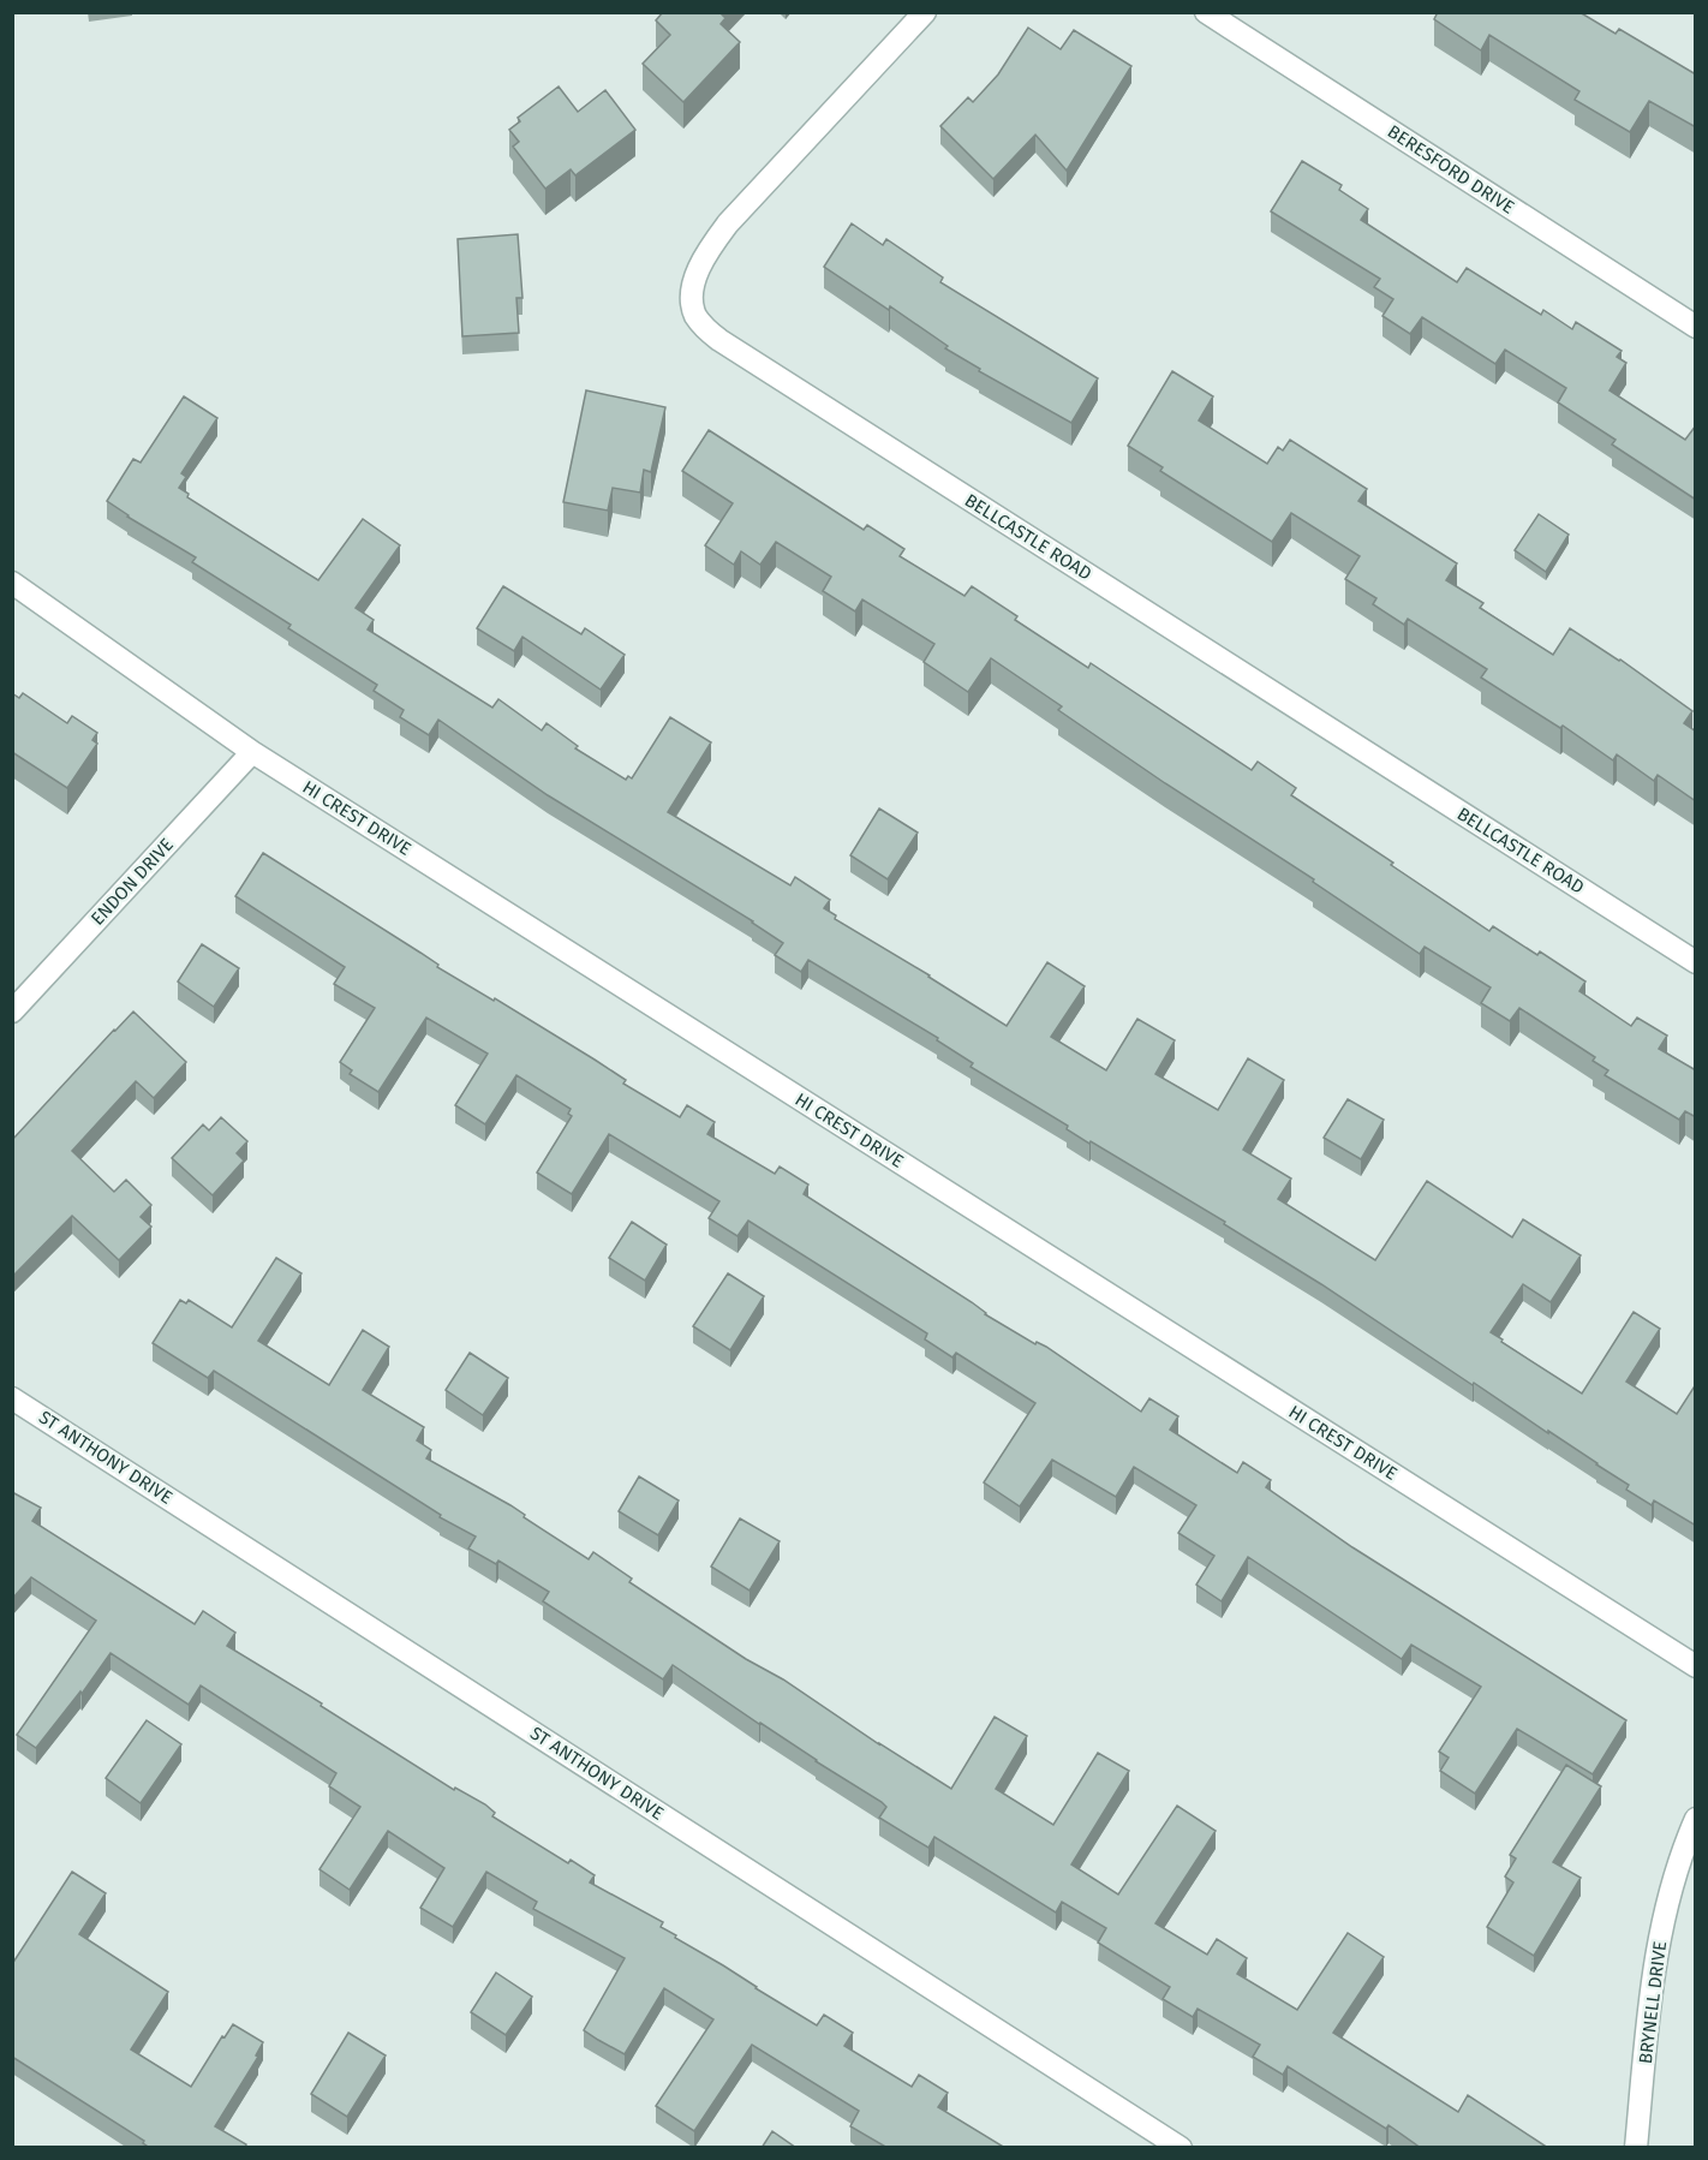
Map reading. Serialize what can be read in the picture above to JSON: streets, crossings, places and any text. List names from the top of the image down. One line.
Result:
{"streets":{"street":["BERESFORD DRIVE","BELLCASTLE ROAD","HI CREST DRIVE","ENDON DRIVE","ST ANTHONY DRIVE","BRYNELL DRIVE"]},"crossings":[["HI CREST DRIVE","ENDON DRIVE"]]}
